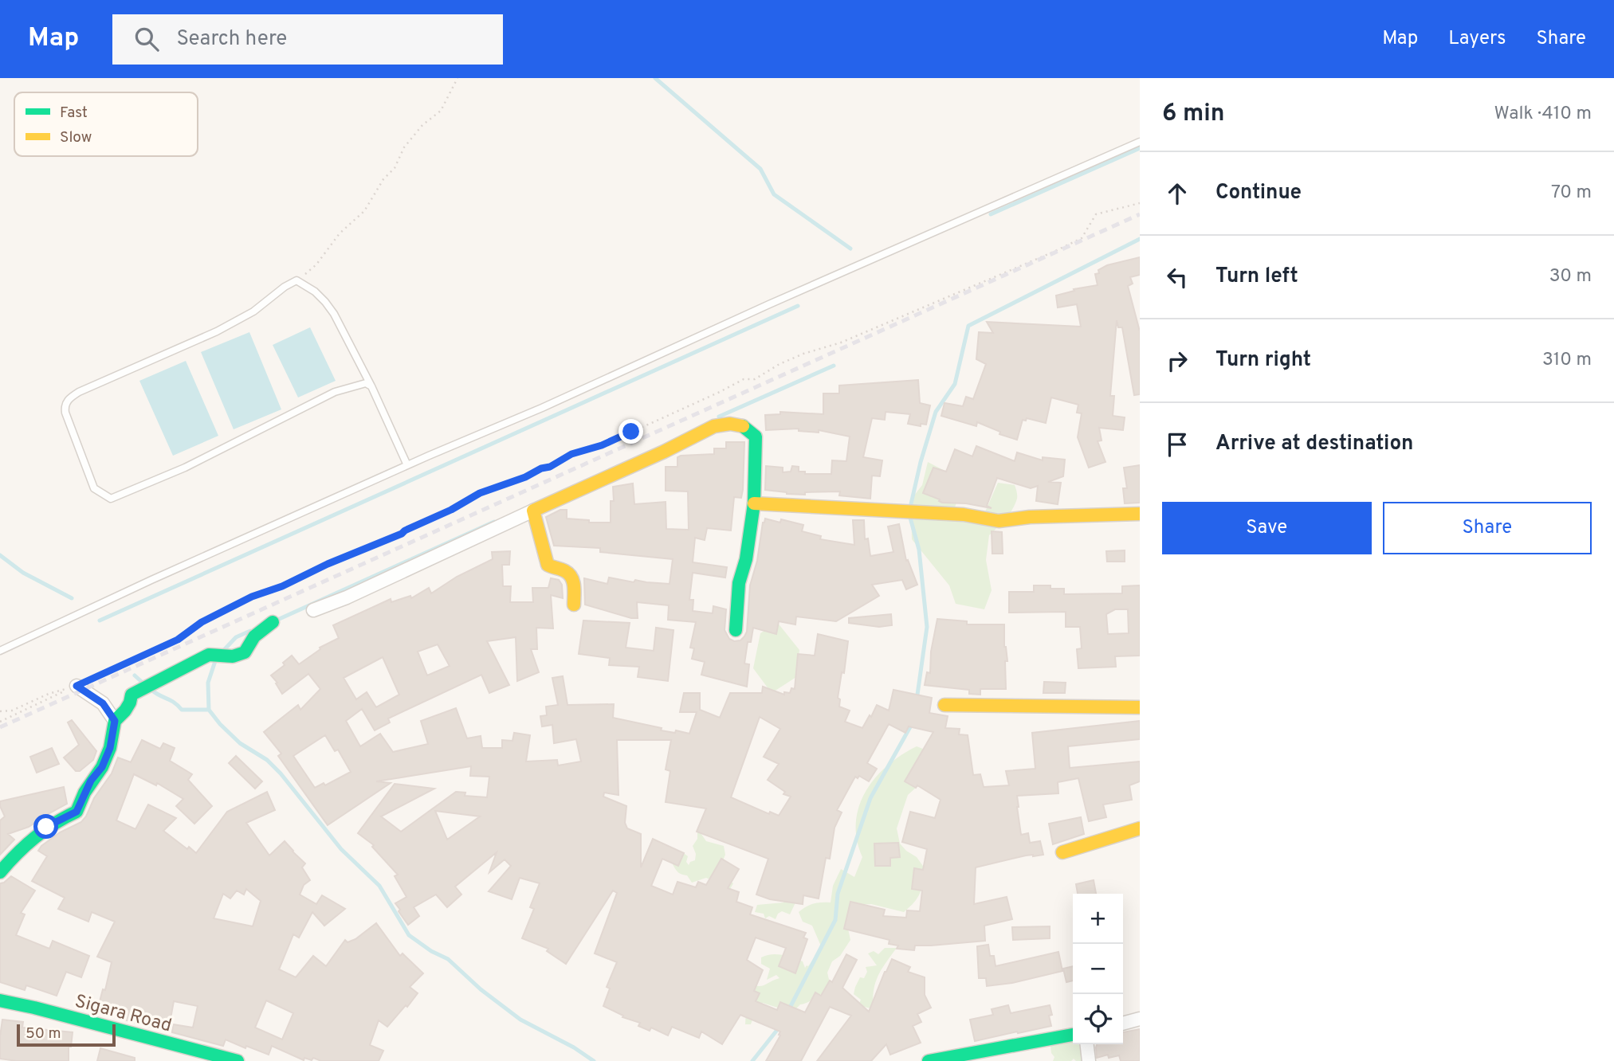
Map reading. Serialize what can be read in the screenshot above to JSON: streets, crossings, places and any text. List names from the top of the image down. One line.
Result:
{"streets":{"street":["Sigara Road"]},"legend":["Fast","Slow"],"scale_bar":"50 m","page":{"header":"Map","search":"Search here","nav":["Map","Layers","Share"],"heading":["6 min","Walk · 410 m"],"list":[["Continue","70 m"],["Turn left","30 m"],["Turn right","310 m"],"Arrive at destination"],"buttons":["Save","Share"],"map_buttons":["+","−"],"scale":"50 m"}}
